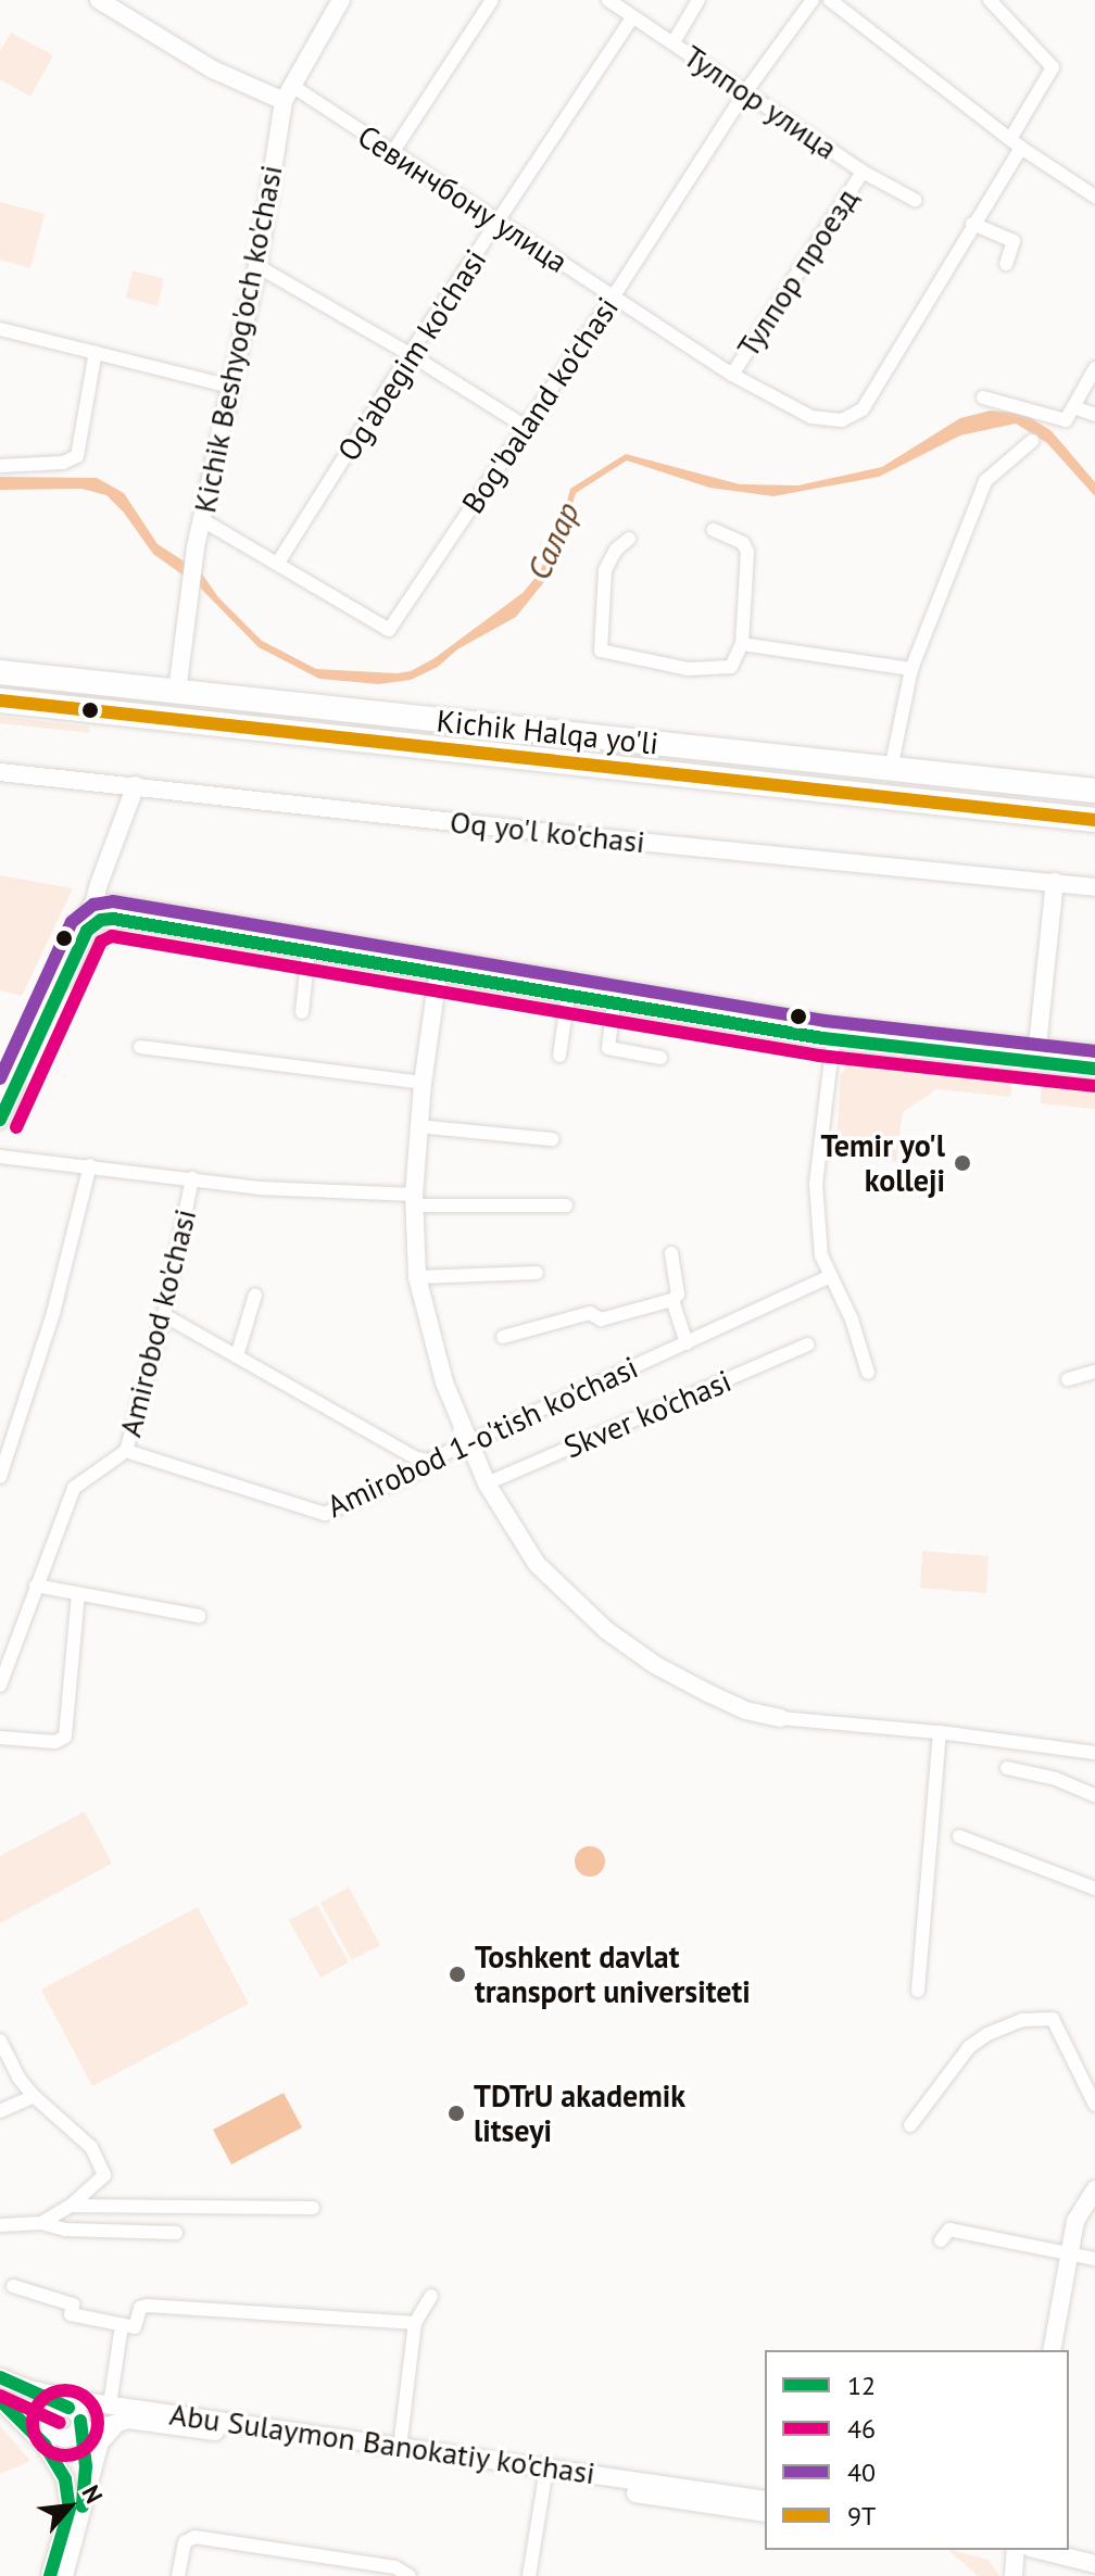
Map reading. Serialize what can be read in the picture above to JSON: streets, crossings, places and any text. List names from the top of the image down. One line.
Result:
{"streets":{"highway":["Kichik Halqa yo'li"],"main road":["Kichik Beshyog'och ko'chasi","Oq yo'l ko'chasi","Abu Sulaymon Banokatiy ko'chasi"],"street":["Тулпор улица","Севинчбону улица","Тулпор проезд","Og'abegim ko'chasi","Bog'baland ko'chasi","Amirobod ko'chasi","Skver ko'chasi","Amirobod 1-o'tish ko'chasi"]},"crossings":[["Тулпор улица","Тулпор проезд"],["Тулпор улица","Og'abegim ko'chasi"],["Тулпор улица","Bog'baland ko'chasi"],["Севинчбону улица","Тулпор проезд"],["Севинчбону улица","Kichik Beshyog'och ko'chasi"],["Севинчбону улица","Og'abegim ko'chasi"],["Севинчбону улица","Bog'baland ko'chasi"],["Kichik Beshyog'och ko'chasi","Bog'baland ko'chasi"],["Kichik Beshyog'och ko'chasi","Kichik Halqa yo'li"],["Og'abegim ko'chasi","Bog'baland ko'chasi"],["Amirobod ko'chasi","Amirobod 1-o'tish ko'chasi"]],"water":["Салар"],"places":["Temir yo'l kolleji","Toshkent davlat transport universiteti","TDTrU akademik litseyi"],"lines":["transit line 9Т","transit line 40","transit line 12","transit line 46"],"legend":["12","46","40","9Т"],"north":"top right"}
